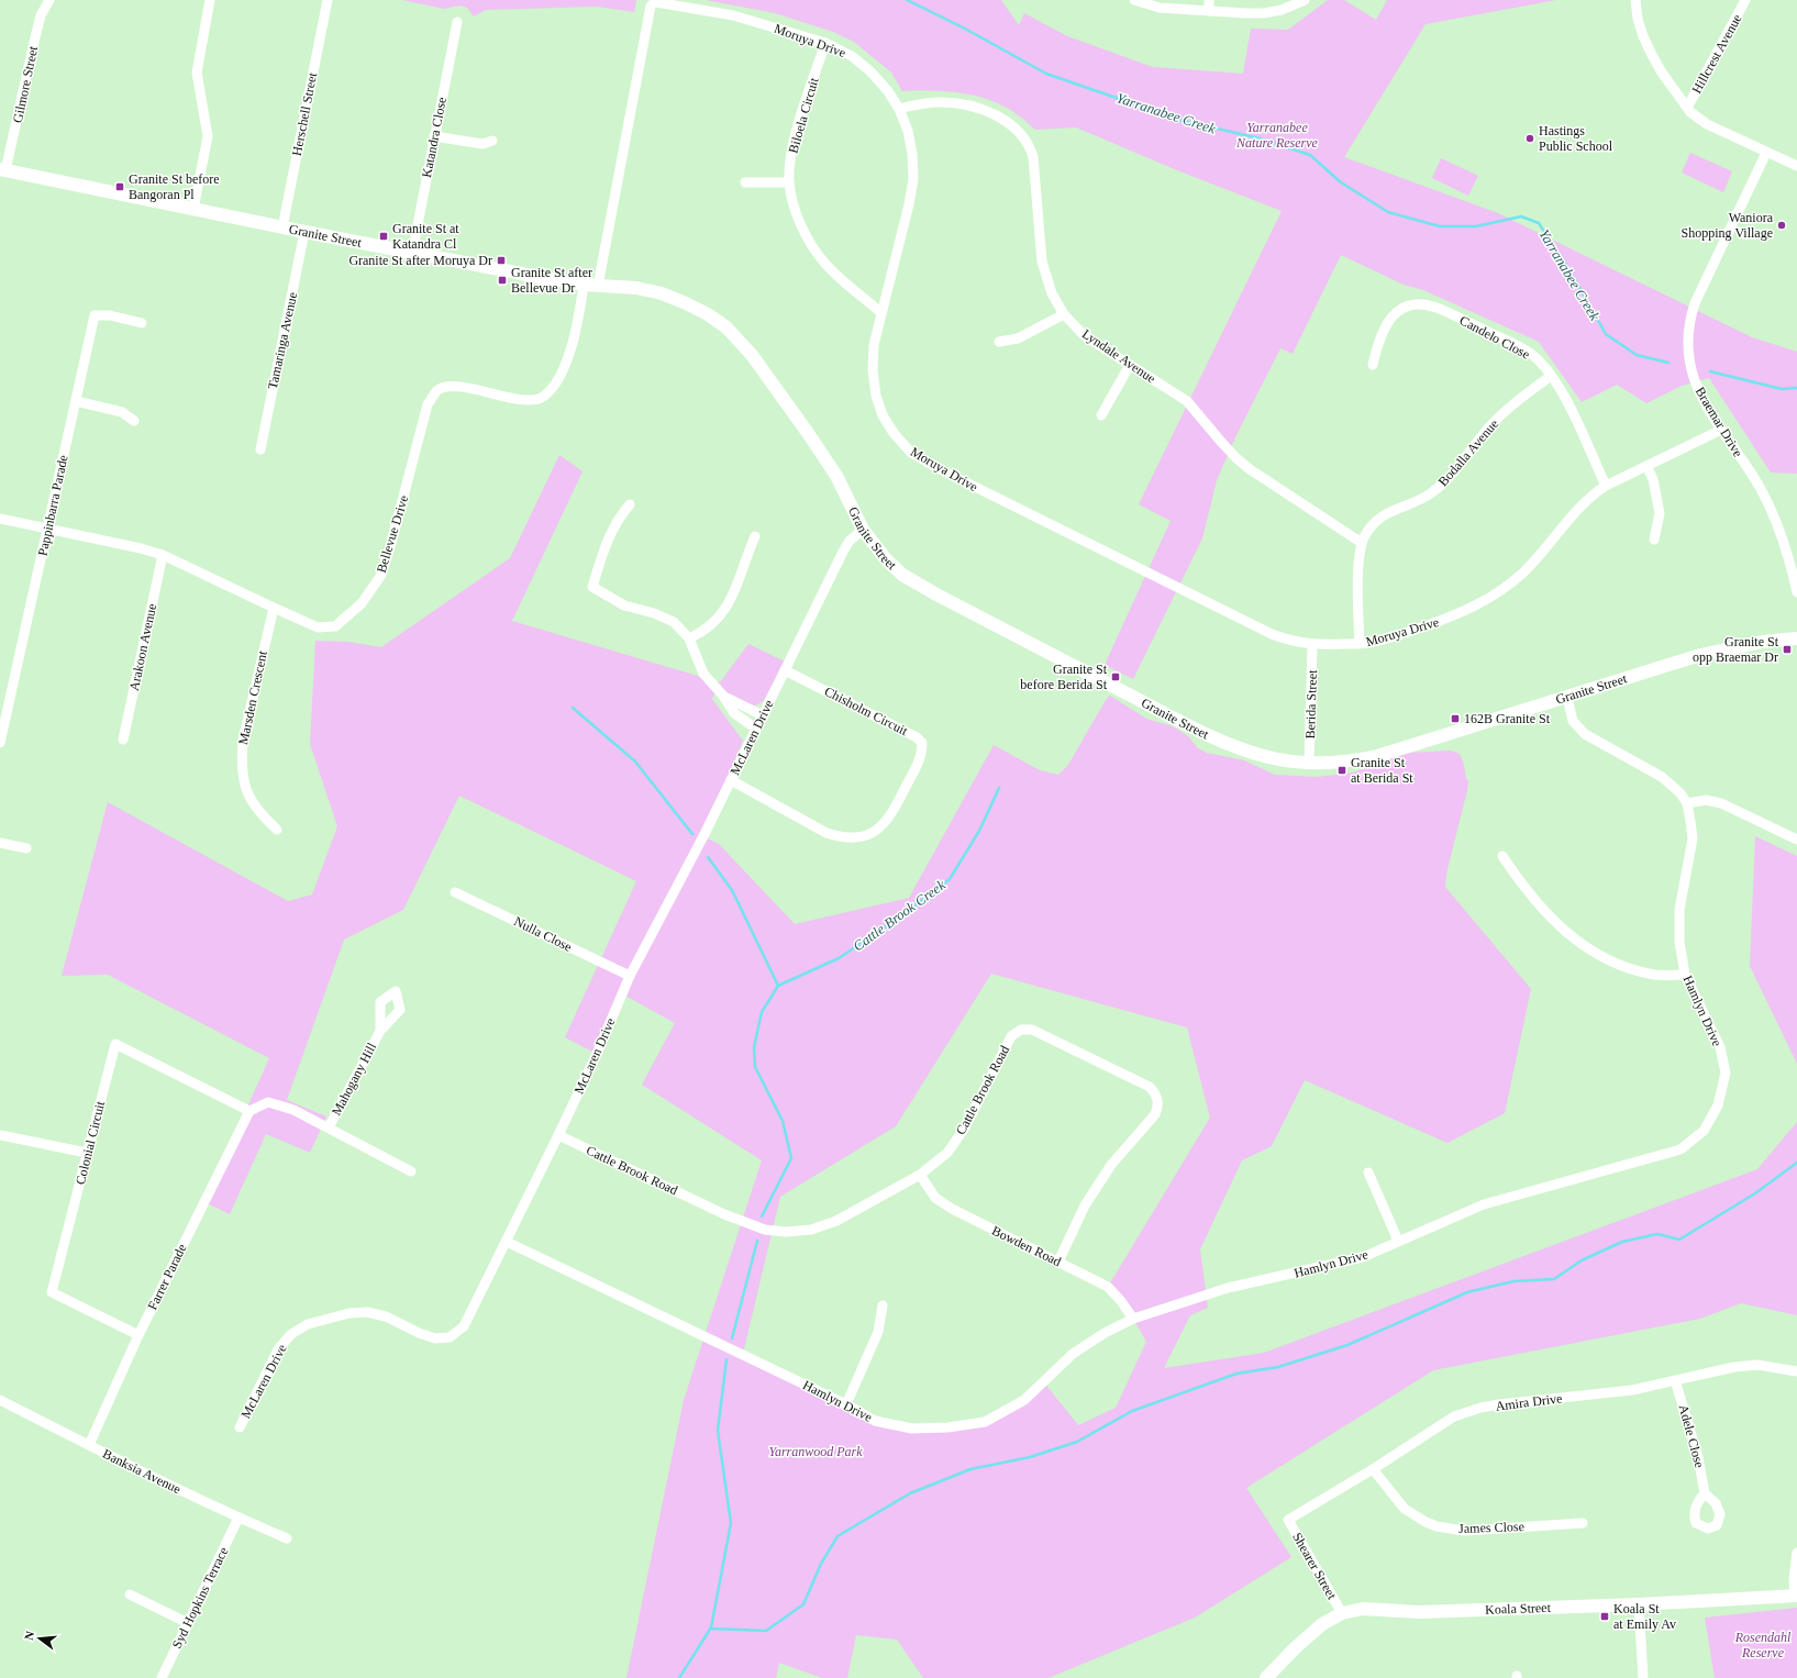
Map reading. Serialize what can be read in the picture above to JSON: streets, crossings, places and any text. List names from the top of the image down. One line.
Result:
{"streets":{"street":["Moruya Drive","Hillcrest Avenue","Gilmore Street","Herschell Street","Biloela Circuit","Katandra Close","Granite Street","Candelo Close","Tamaringa Avenue","Lyndale Avenue","Braemar Drive","Bodalla Avenue","Pappinbarra Parade","Bellevue Drive","Arakoon Avenue","Marsden Crescent","Berida Street","Chisholm Circuit","McLaren Drive","Nulla Close","Hamlyn Drive","Mahogany Hill","Cattle Brook Road","Colonial Circuit","Bowden Road","Farrer Parade","Amira Drive","Adele Close","Banksia Avenue","James Close","Shearer Street","Syd Hopkins Terrace","Koala Street"]},"crossings":[["Moruya Drive","Biloela Circuit"],["Moruya Drive","Granite Street"],["Moruya Drive","Candelo Close"],["Moruya Drive","Lyndale Avenue"],["Moruya Drive","Braemar Drive"],["Moruya Drive","Bodalla Avenue"],["Moruya Drive","Berida Street"],["Gilmore Street","Granite Street"],["Herschell Street","Granite Street"],["Katandra Close","Granite Street"],["Granite Street","Tamaringa Avenue"],["Granite Street","Bellevue Drive"],["Granite Street","Berida Street"],["Granite Street","McLaren Drive"],["Candelo Close","Bodalla Avenue"],["Lyndale Avenue","Bodalla Avenue"],["Pappinbarra Parade","Bellevue Drive"],["Bellevue Drive","Arakoon Avenue"],["Bellevue Drive","Marsden Crescent"],["Chisholm Circuit","McLaren Drive"],["McLaren Drive","Nulla Close"],["McLaren Drive","Hamlyn Drive"],["McLaren Drive","Cattle Brook Road"],["Hamlyn Drive","Bowden Road"],["Mahogany Hill","Colonial Circuit"],["Mahogany Hill","Farrer Parade"],["Cattle Brook Road","Bowden Road"],["Colonial Circuit","Farrer Parade"],["Farrer Parade","Banksia Avenue"],["Amira Drive","Adele Close"],["Amira Drive","James Close"],["Amira Drive","Shearer Street"],["Banksia Avenue","Syd Hopkins Terrace"],["Shearer Street","Koala Street"]],"water":["Yarranabee Creek","Cattle Brook Creek"],"parks":["Yarranabee Nature Reserve","Yarranwood Park","Rosendahl Reserve"],"places":{"other":["Hastings Public School","Waniora Shopping Village"],"transit":["Granite St before Bangoran Pl","Granite St at Katandra Cl","Granite St after Moruya Dr","Granite St after Bellevue Dr","Granite St opp Braemar Dr","Granite St before Berida St","162B Granite St","Granite St at Berida St","Koala St at Emily Av"]},"north":"left"}
